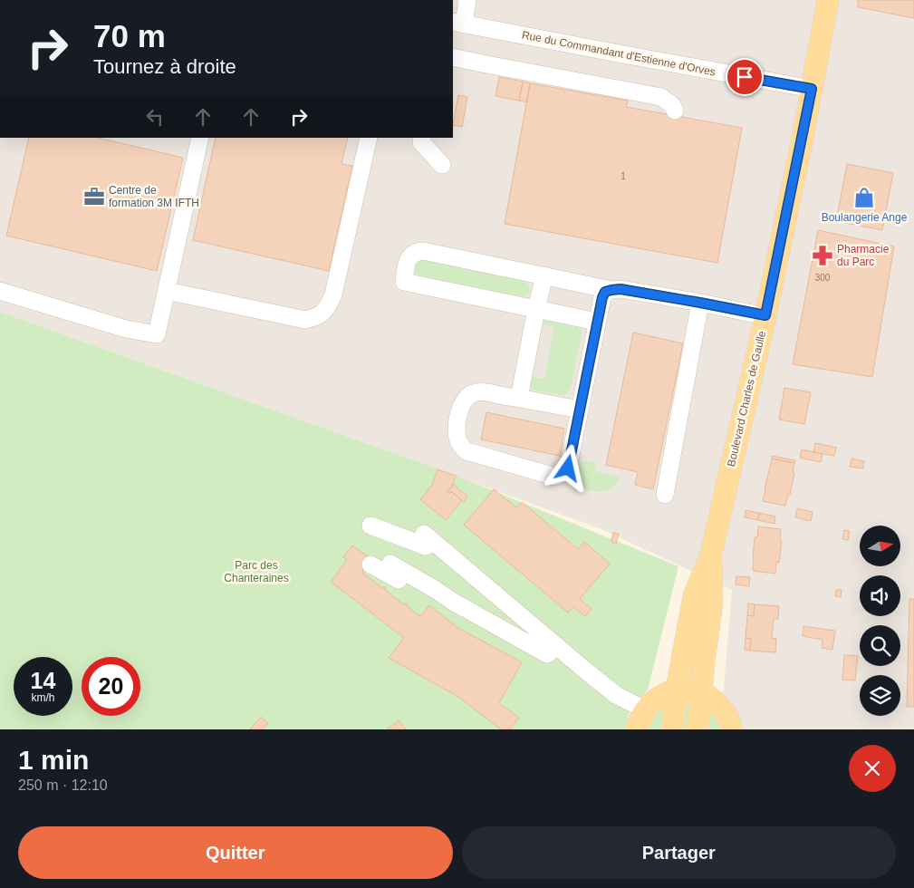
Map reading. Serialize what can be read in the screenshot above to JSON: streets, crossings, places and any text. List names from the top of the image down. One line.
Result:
{"streets":{"main road":["Boulevard Charles de Gaulle"],"street":["Rue du Commandant d'Estienne d'Orves"]},"crossings":[["Rue du Commandant d'Estienne d'Orves","Boulevard Charles de Gaulle"]],"parks":["Parc des Chanteraines"],"places":{"office":["Centre de formation 3M IFTH"],"shop":["Boulangerie Ange"],"pharmacy":["Pharmacie du Parc"]},"house_numbers":["1","300"],"north":"right","page":{"turn":["70 m","Tournez à droite"],"speed":"14 km/h","limit":"20","heading":["1 min","250 m · 12:10"],"buttons":["Quitter","Partager"]}}
